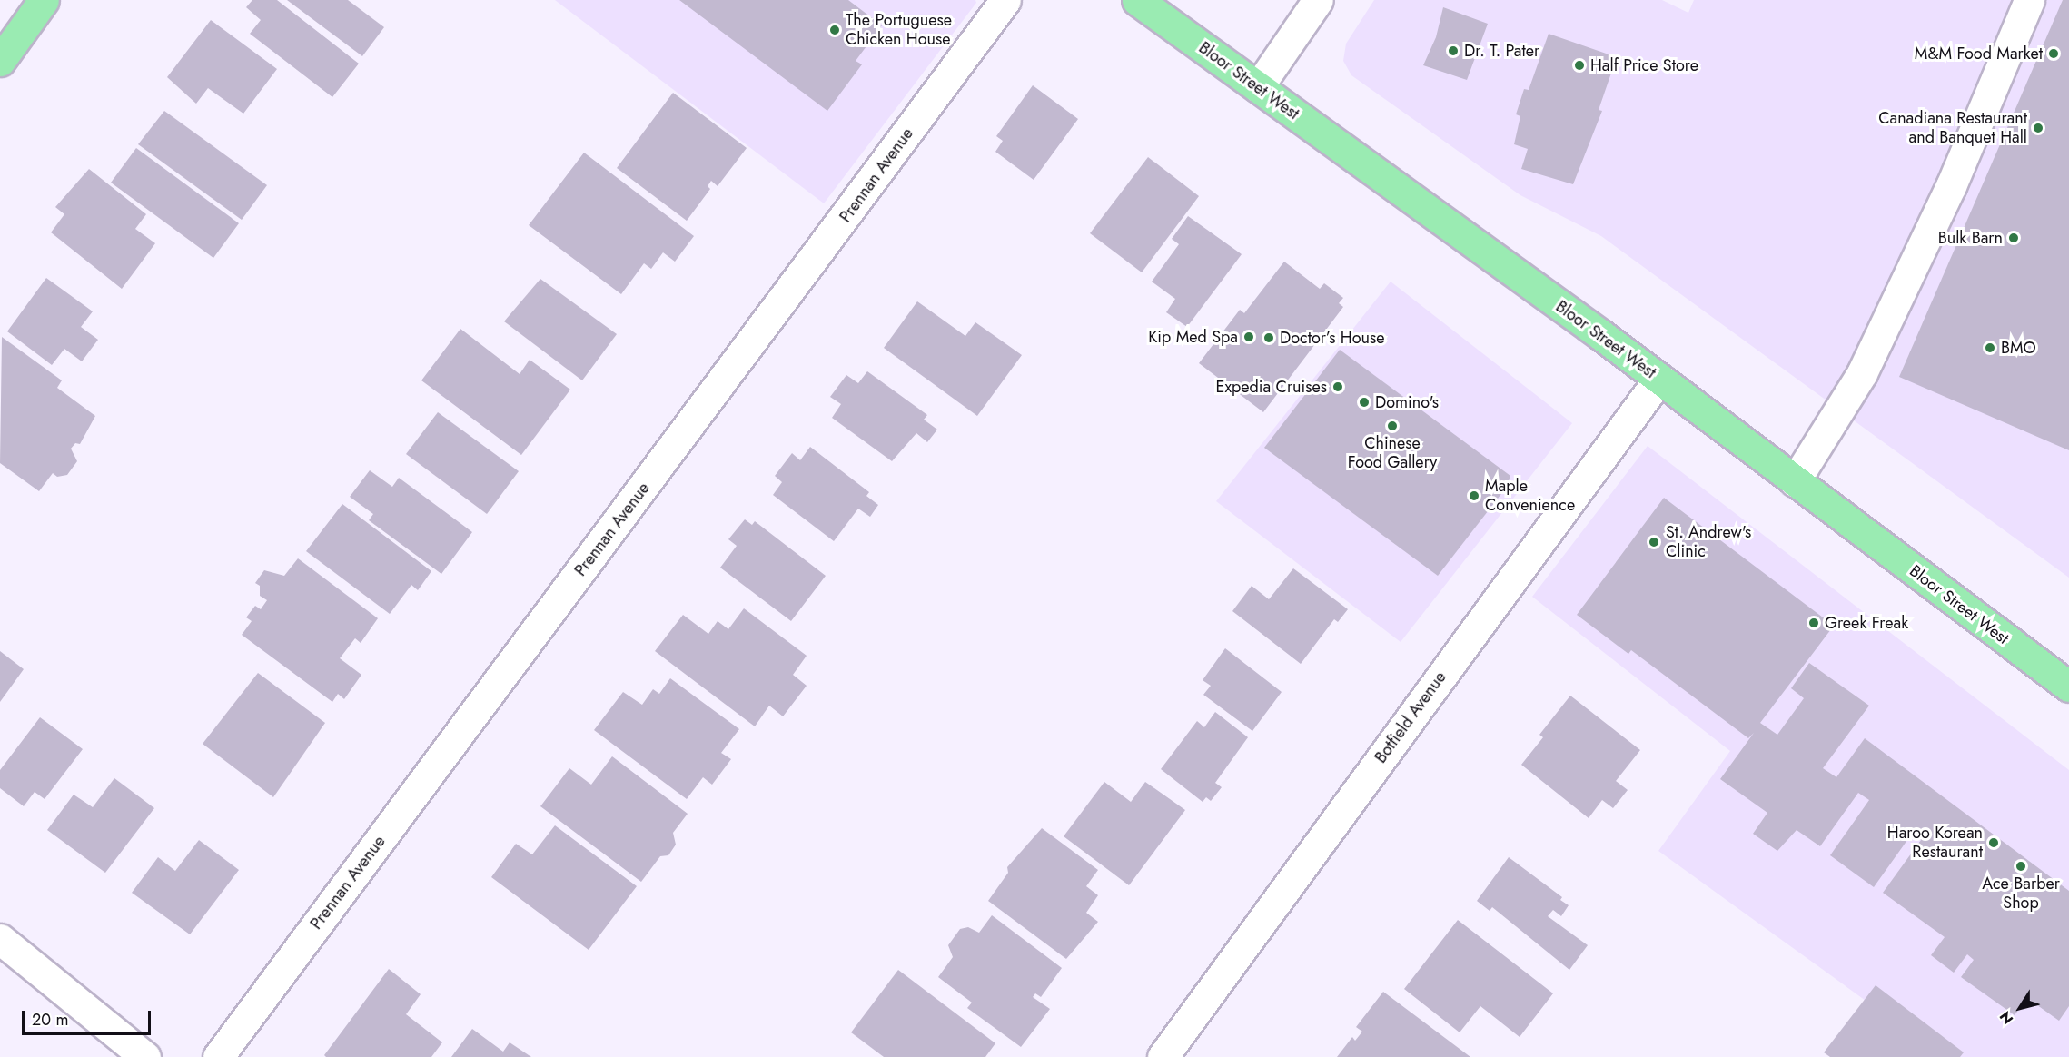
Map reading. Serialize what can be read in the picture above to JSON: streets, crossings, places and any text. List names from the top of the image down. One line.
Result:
{"streets":{"main road":["Bloor Street West"],"street":["Prennan Avenue","Botfield Avenue"]},"crossings":[["Bloor Street West","Botfield Avenue"]],"places":["The Portuguese Chicken House","Dr. T. Pater","M&M Food Market","Half Price Store","Canadiana Restaurant and Banquet Hall","Bulk Barn","Kip Med Spa","Doctor’s House","BMO","Expedia Cruises","Domino's","Chinese Food Gallery","Maple Convenience","St. Andrew's Clinic","Greek Freak","Haroo Korean Restaurant","Ace Barber Shop"],"scale_bar":"20 m","north":"bottom left"}
